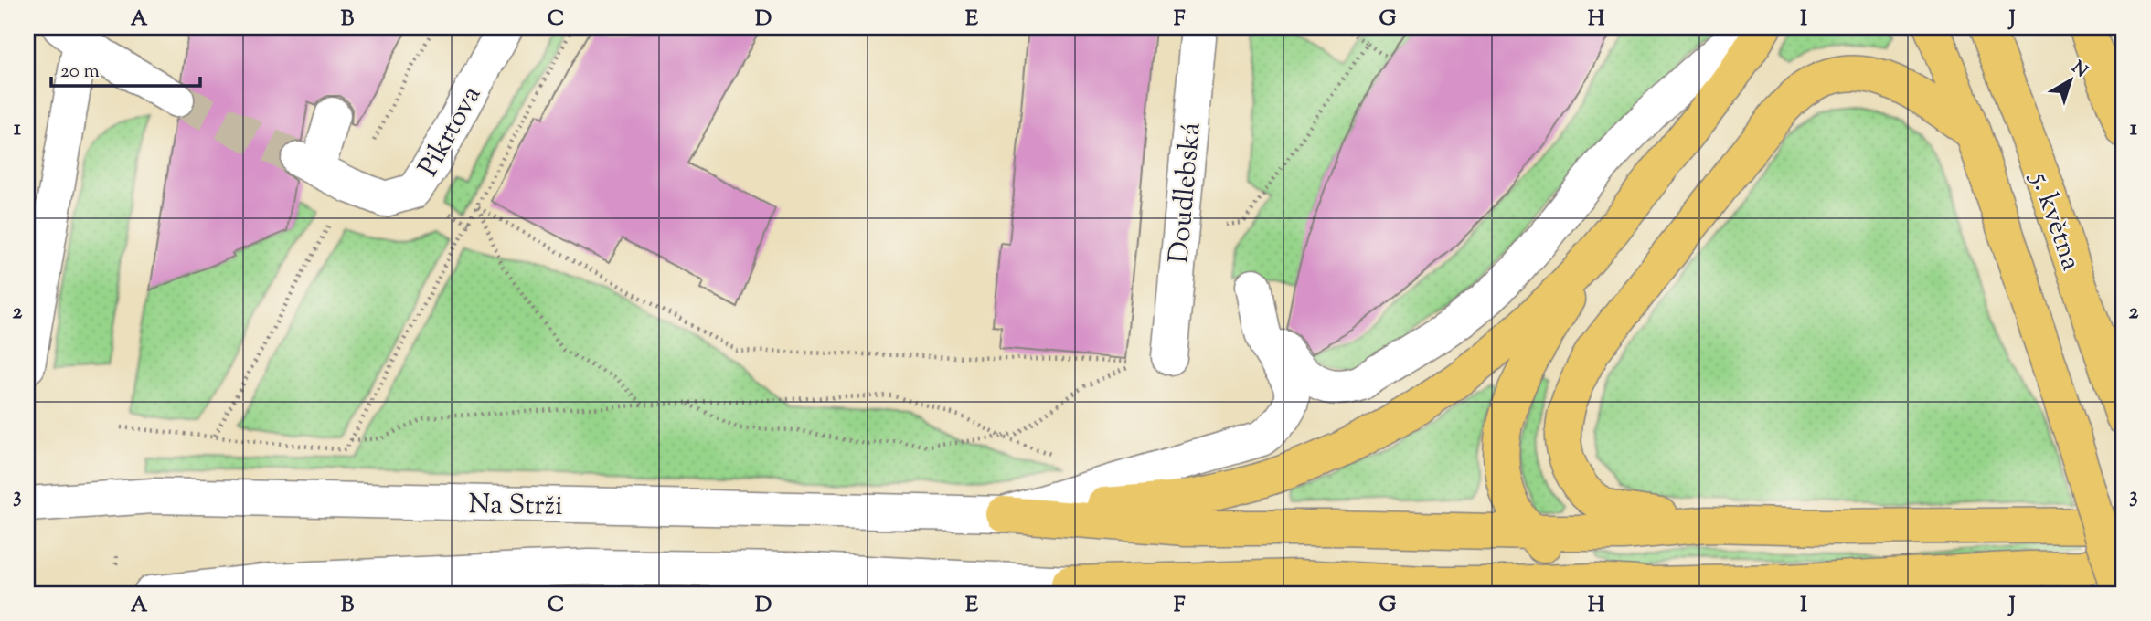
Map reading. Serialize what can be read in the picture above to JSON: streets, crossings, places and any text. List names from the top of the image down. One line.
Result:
{"streets":{"main road":["5. května"],"street":["Pikrtova","Doudlebská","Na Strži"]},"scale_bar":"20 m","north":"top right","grid":{"columns":["A","B","C","D","E","F","G","H","I","J"],"rows":["1","2","3"]}}
